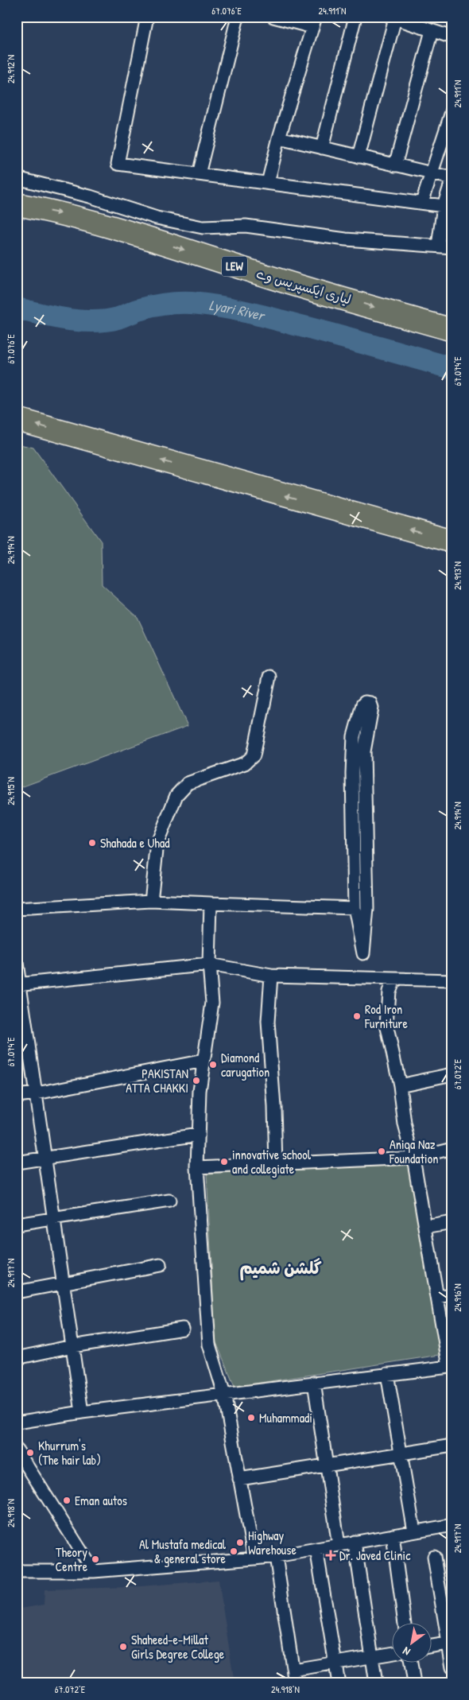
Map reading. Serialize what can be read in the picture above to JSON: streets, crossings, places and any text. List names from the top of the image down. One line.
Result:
{"streets":{"highway":["LEW","لیاری ایکسپریس وے"]},"one_way":["لیاری ایکسپریس وے"],"districts":["گلشن شمیم"],"water":["Lyari River"],"places":{"other":["Shahada e Uhad","Rod Iron Furniture","Diamond carugation","PAKISTAN ATTA CHAKKI","Aniqa Naz Foundation","innovative school and collegiate","Muhammadi","Khurrum's (The hair lab)","Eman autos","Highway Warehouse","Al Mustafa medical & general store","Theory Centre","Shaheed-e-Millat Girls Degree College"],"health":["Dr. Javed Clinic"]},"north":"bottom left","coordinates":["67.076°E","24.911°N","24.912°N","67.074°E","24.914°N","24.913°N","24.915°N","67.072°E","24.917°N","24.916°N","24.918°N"]}
